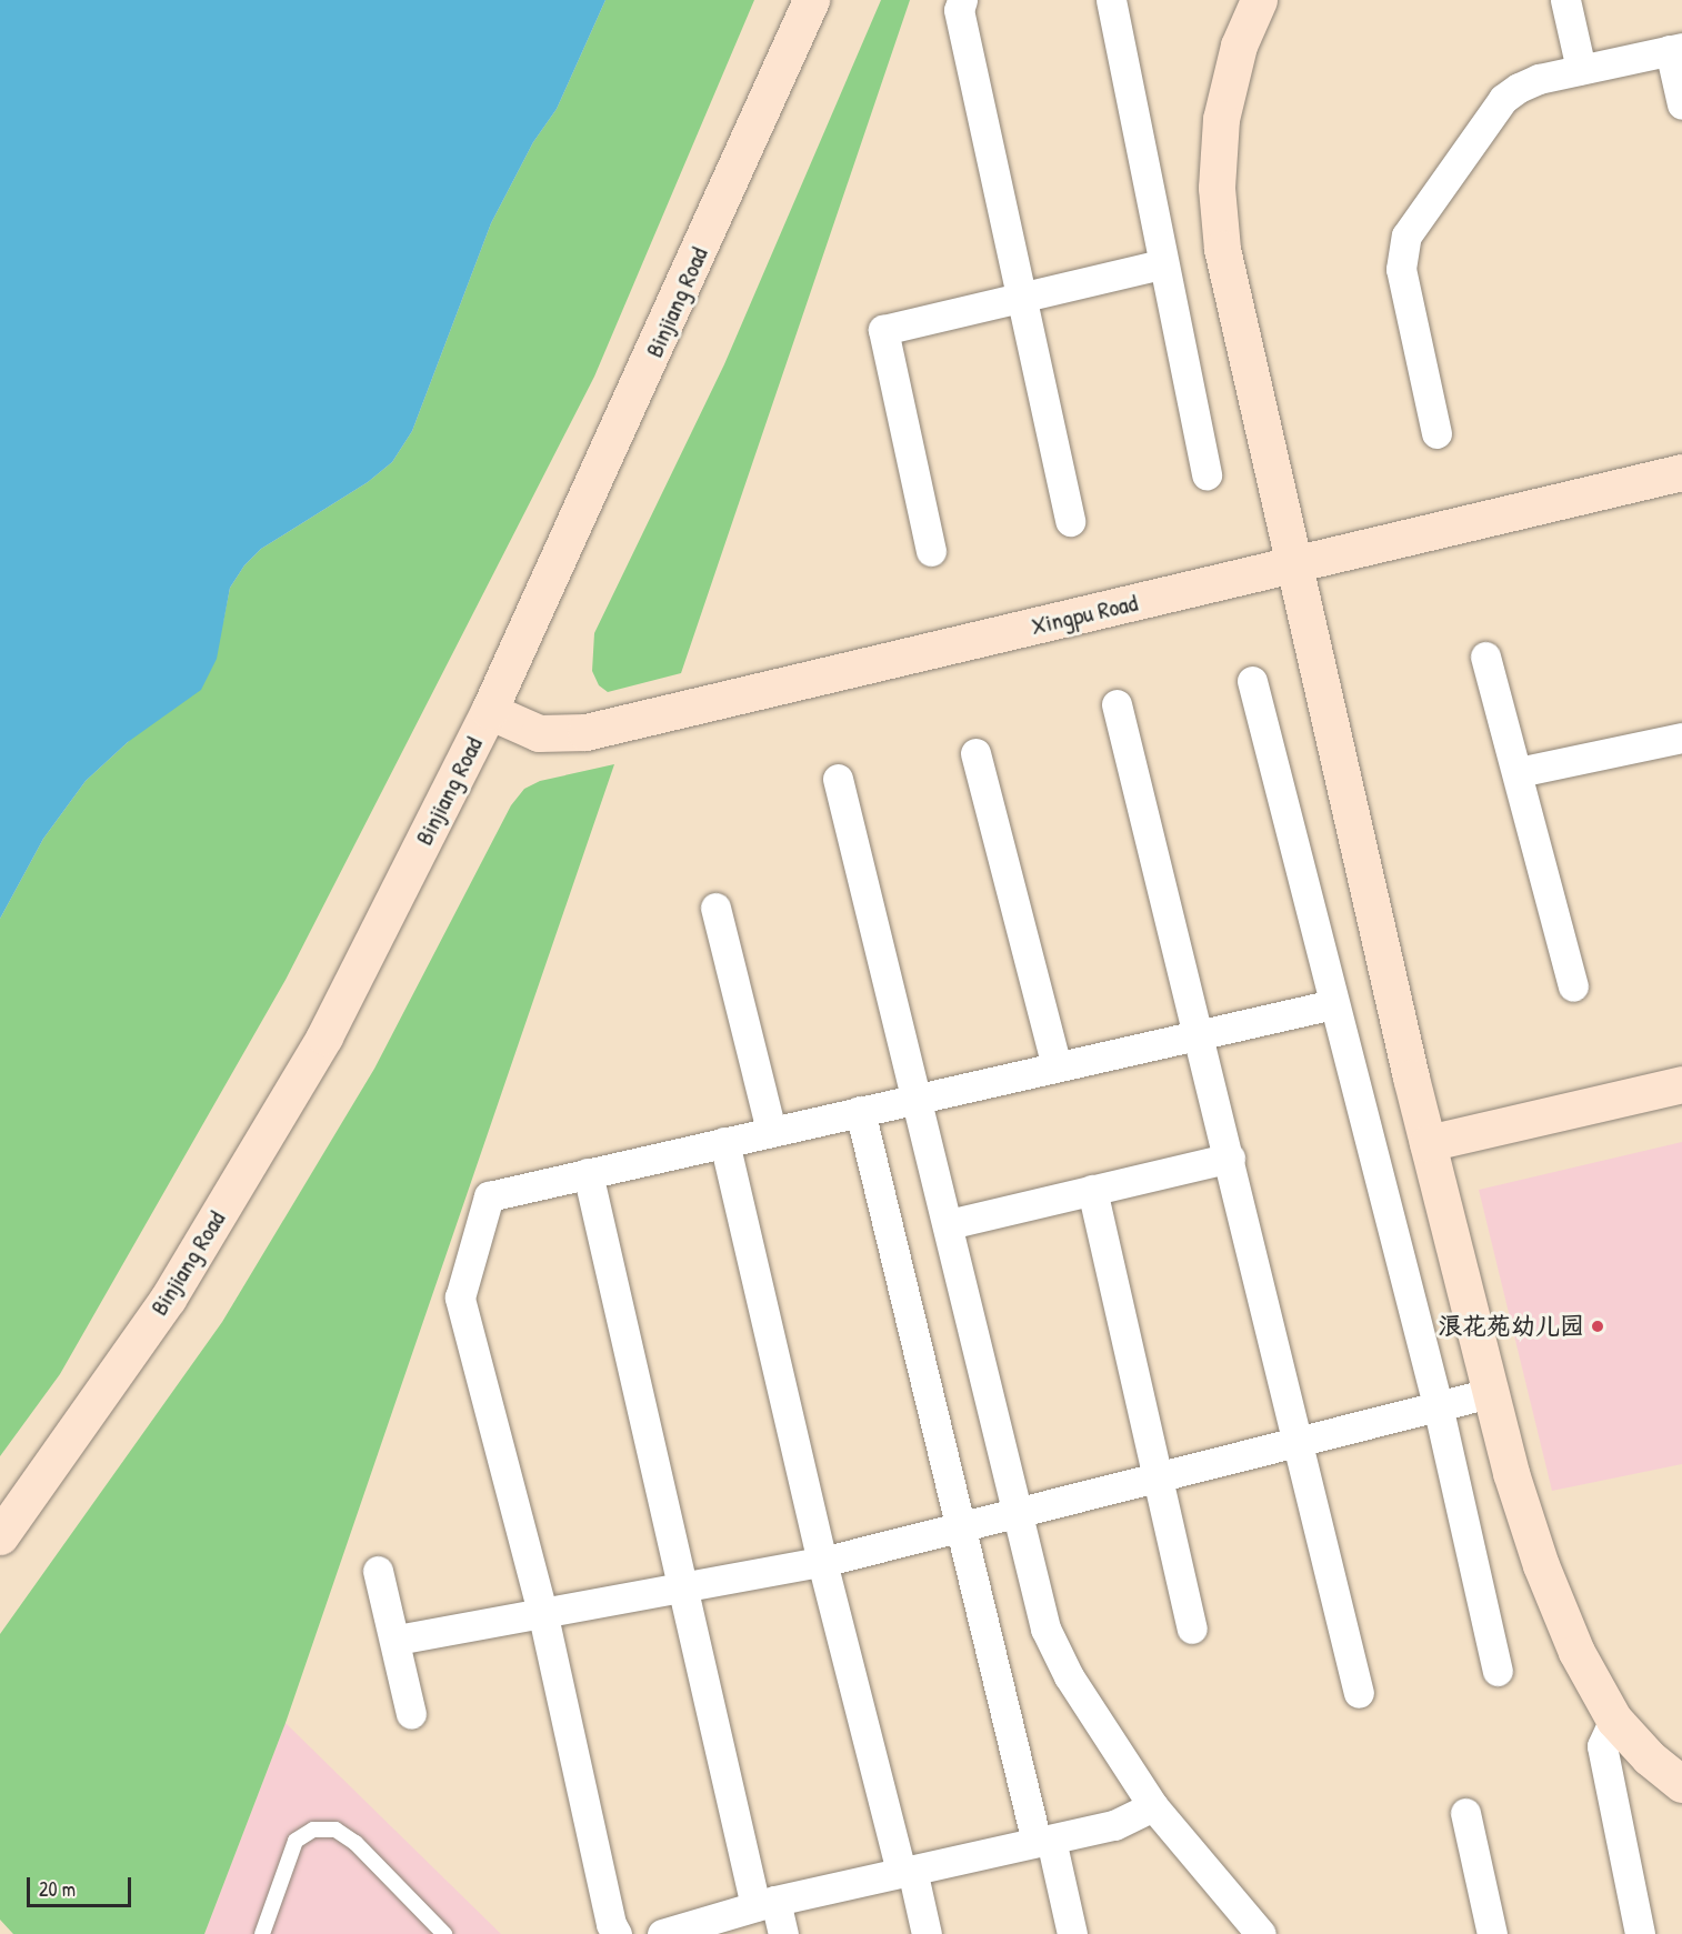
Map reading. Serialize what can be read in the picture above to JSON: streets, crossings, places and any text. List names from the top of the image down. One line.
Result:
{"streets":{"main road":["Binjiang Road","Xingpu Road"]},"crossings":[["Binjiang Road","Xingpu Road"]],"places":["浪花苑幼儿园"],"scale_bar":"20 m"}
